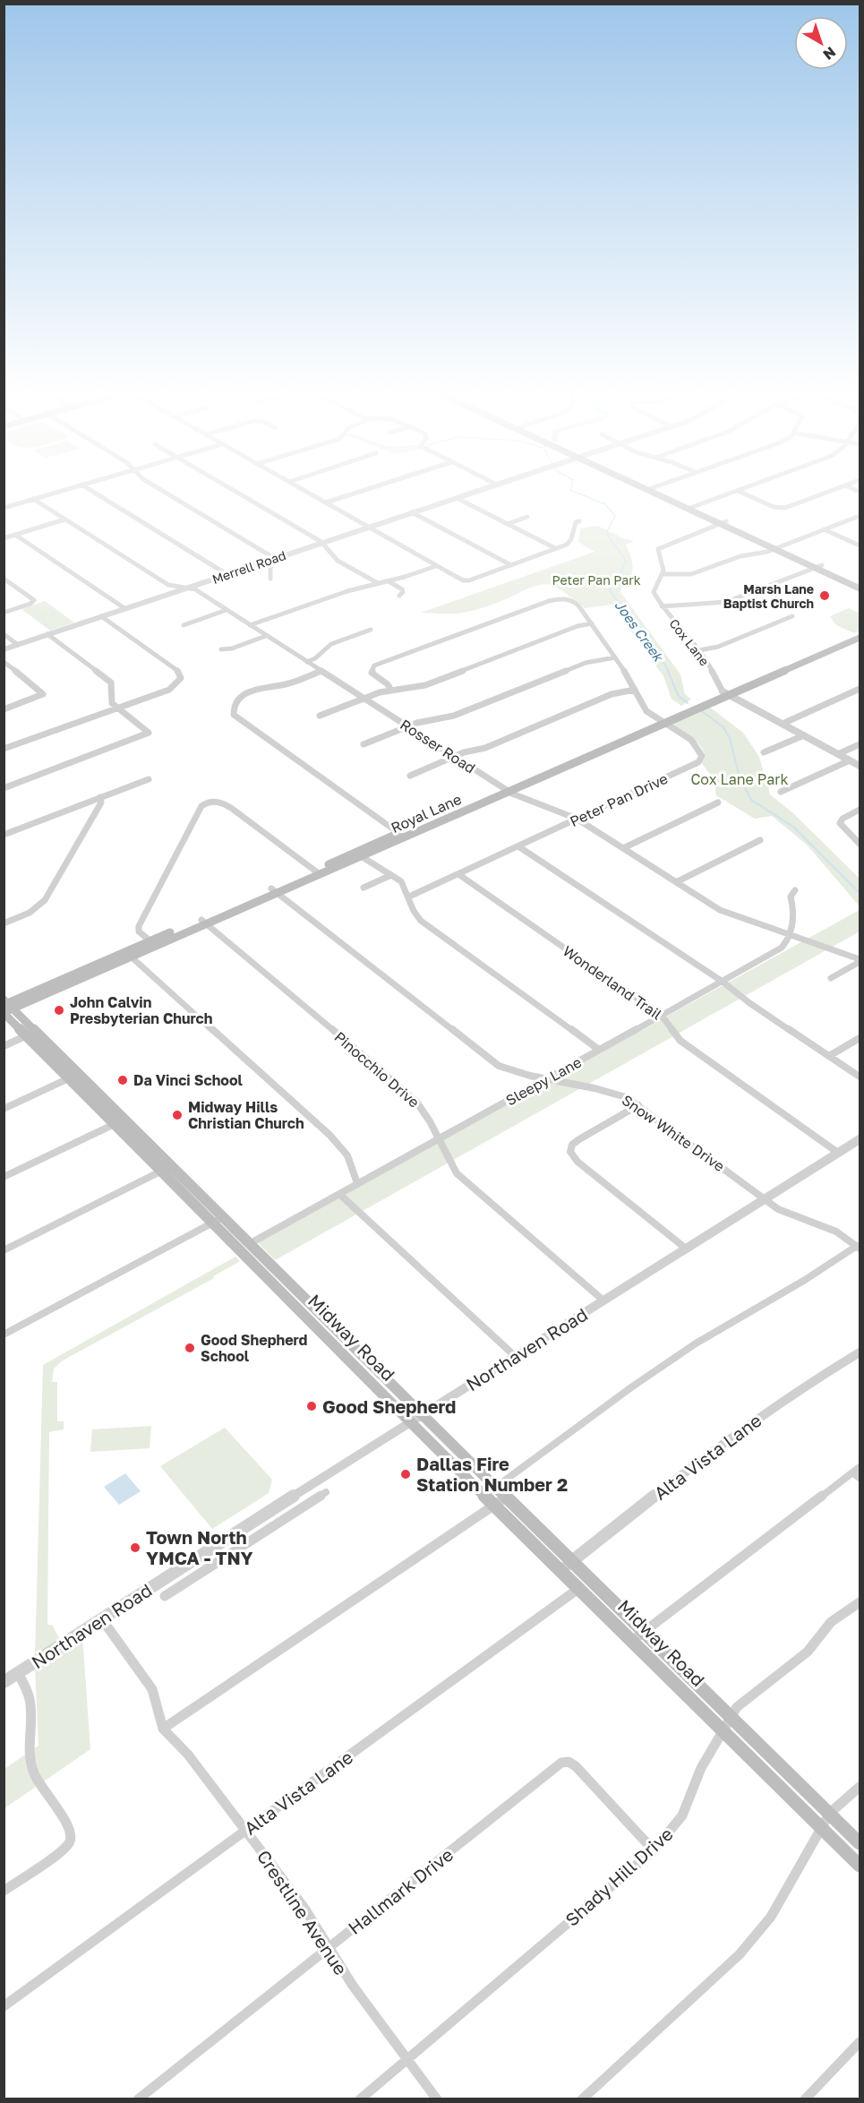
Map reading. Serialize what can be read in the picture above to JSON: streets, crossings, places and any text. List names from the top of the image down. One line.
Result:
{"streets":{"main road":["Royal Lane","Midway Road"],"street":["Merrell Road","Cox Lane","Rosser Road","Peter Pan Drive","Wonderland Trail","Pinocchio Drive","Sleepy Lane","Snow White Drive","Northaven Road","Alta Vista Lane","Shady Hill Drive","Hallmark Drive","Crestline Avenue"]},"crossings":[["Merrell Road","Rosser Road"],["Cox Lane","Royal Lane"],["Rosser Road","Peter Pan Drive"],["Rosser Road","Royal Lane"],["Rosser Road","Sleepy Lane"],["Peter Pan Drive","Royal Lane"],["Peter Pan Drive","Wonderland Trail"],["Royal Lane","Pinocchio Drive"],["Royal Lane","Snow White Drive"],["Royal Lane","Midway Road"],["Wonderland Trail","Sleepy Lane"],["Wonderland Trail","Northaven Road"],["Pinocchio Drive","Sleepy Lane"],["Pinocchio Drive","Northaven Road"],["Sleepy Lane","Snow White Drive"],["Sleepy Lane","Midway Road"],["Snow White Drive","Northaven Road"],["Midway Road","Northaven Road"],["Midway Road","Alta Vista Lane"],["Midway Road","Shady Hill Drive"],["Northaven Road","Crestline Avenue"],["Alta Vista Lane","Crestline Avenue"],["Shady Hill Drive","Hallmark Drive"],["Shady Hill Drive","Crestline Avenue"],["Hallmark Drive","Crestline Avenue"]],"water":["Joes Creek"],"parks":["Peter Pan Park","Cox Lane Park"],"places":["Marsh Lane Baptist Church","John Calvin Presbyterian Church","Da Vinci School","Midway Hills Christian Church","Good Shepherd School","Good Shepherd","Dallas Fire Station Number 2","Town North YMCA - TNY"],"north":"bottom right"}
